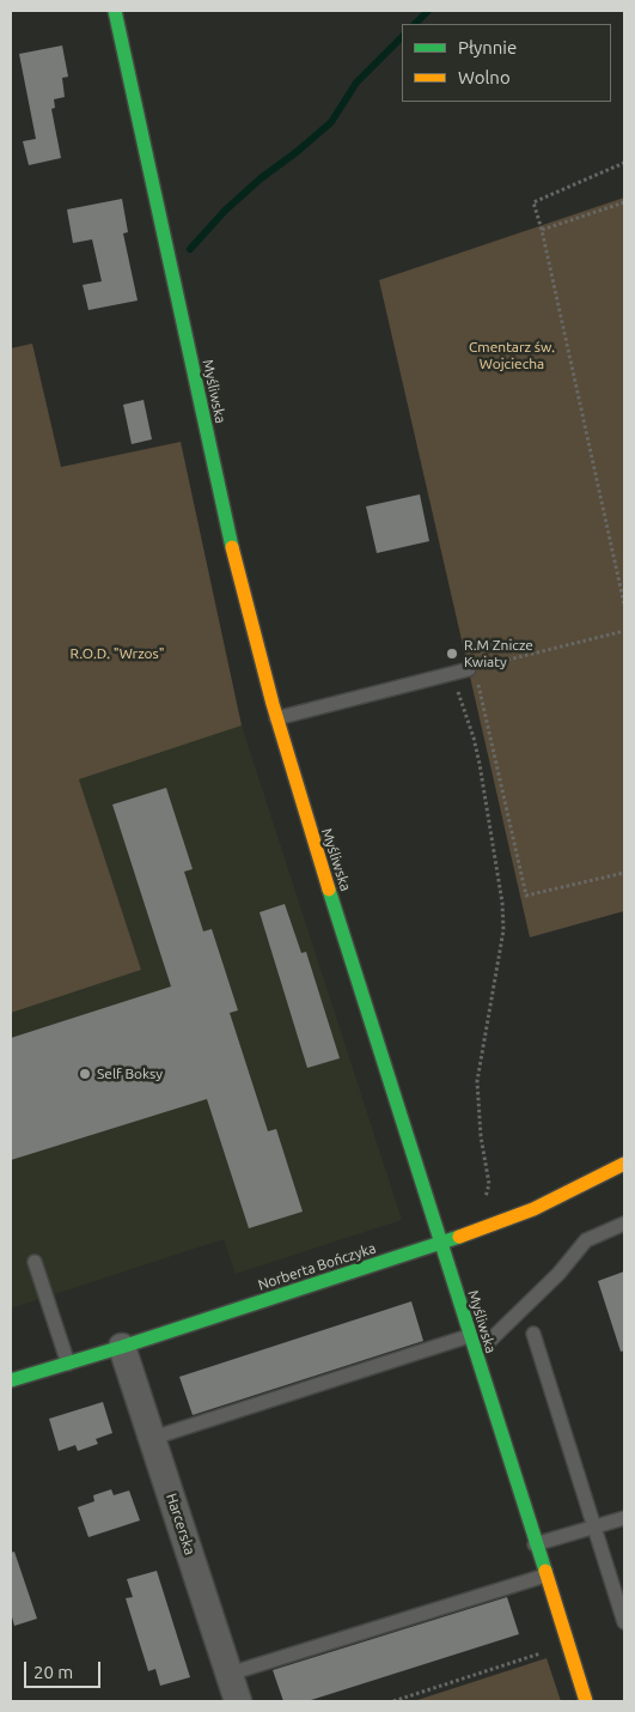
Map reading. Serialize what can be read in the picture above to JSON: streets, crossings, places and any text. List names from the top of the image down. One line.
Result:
{"streets":{"street":["Myśliwska","Norberta Bończyka","Harcerska"]},"crossings":[["Myśliwska","Norberta Bończyka"],["Norberta Bończyka","Harcerska"]],"parks":["Cmentarz św. Wojciecha","R.O.D. \"Wrzos\""],"places":["R.M Znicze Kwiaty","Self Boksy"],"legend":["Płynnie","Wolno"],"scale_bar":"20 m"}
